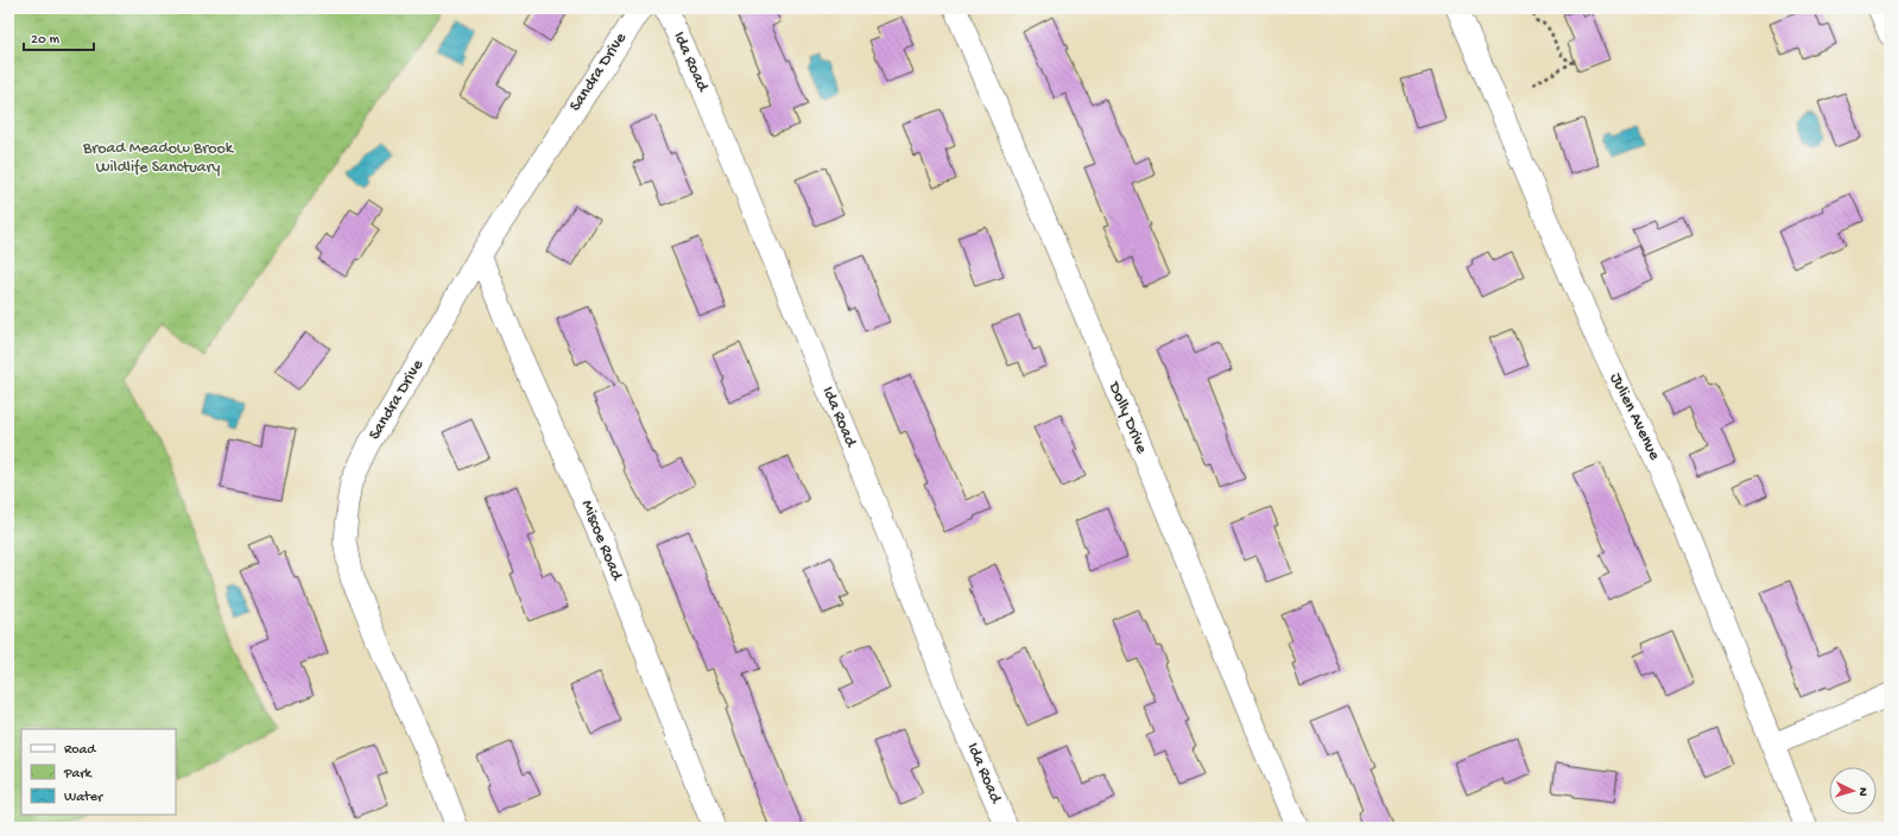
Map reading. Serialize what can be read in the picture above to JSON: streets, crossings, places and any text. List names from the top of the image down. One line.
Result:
{"streets":{"street":["Ida Road","Sandra Drive","Julien Avenue","Dolly Drive","Miscoe Road"]},"crossings":[["Sandra Drive","Miscoe Road"]],"parks":["Broad Meadow Brook Wildlife Sanctuary"],"legend":["Road","Park","Water"],"scale_bar":"20 m","north":"right"}
